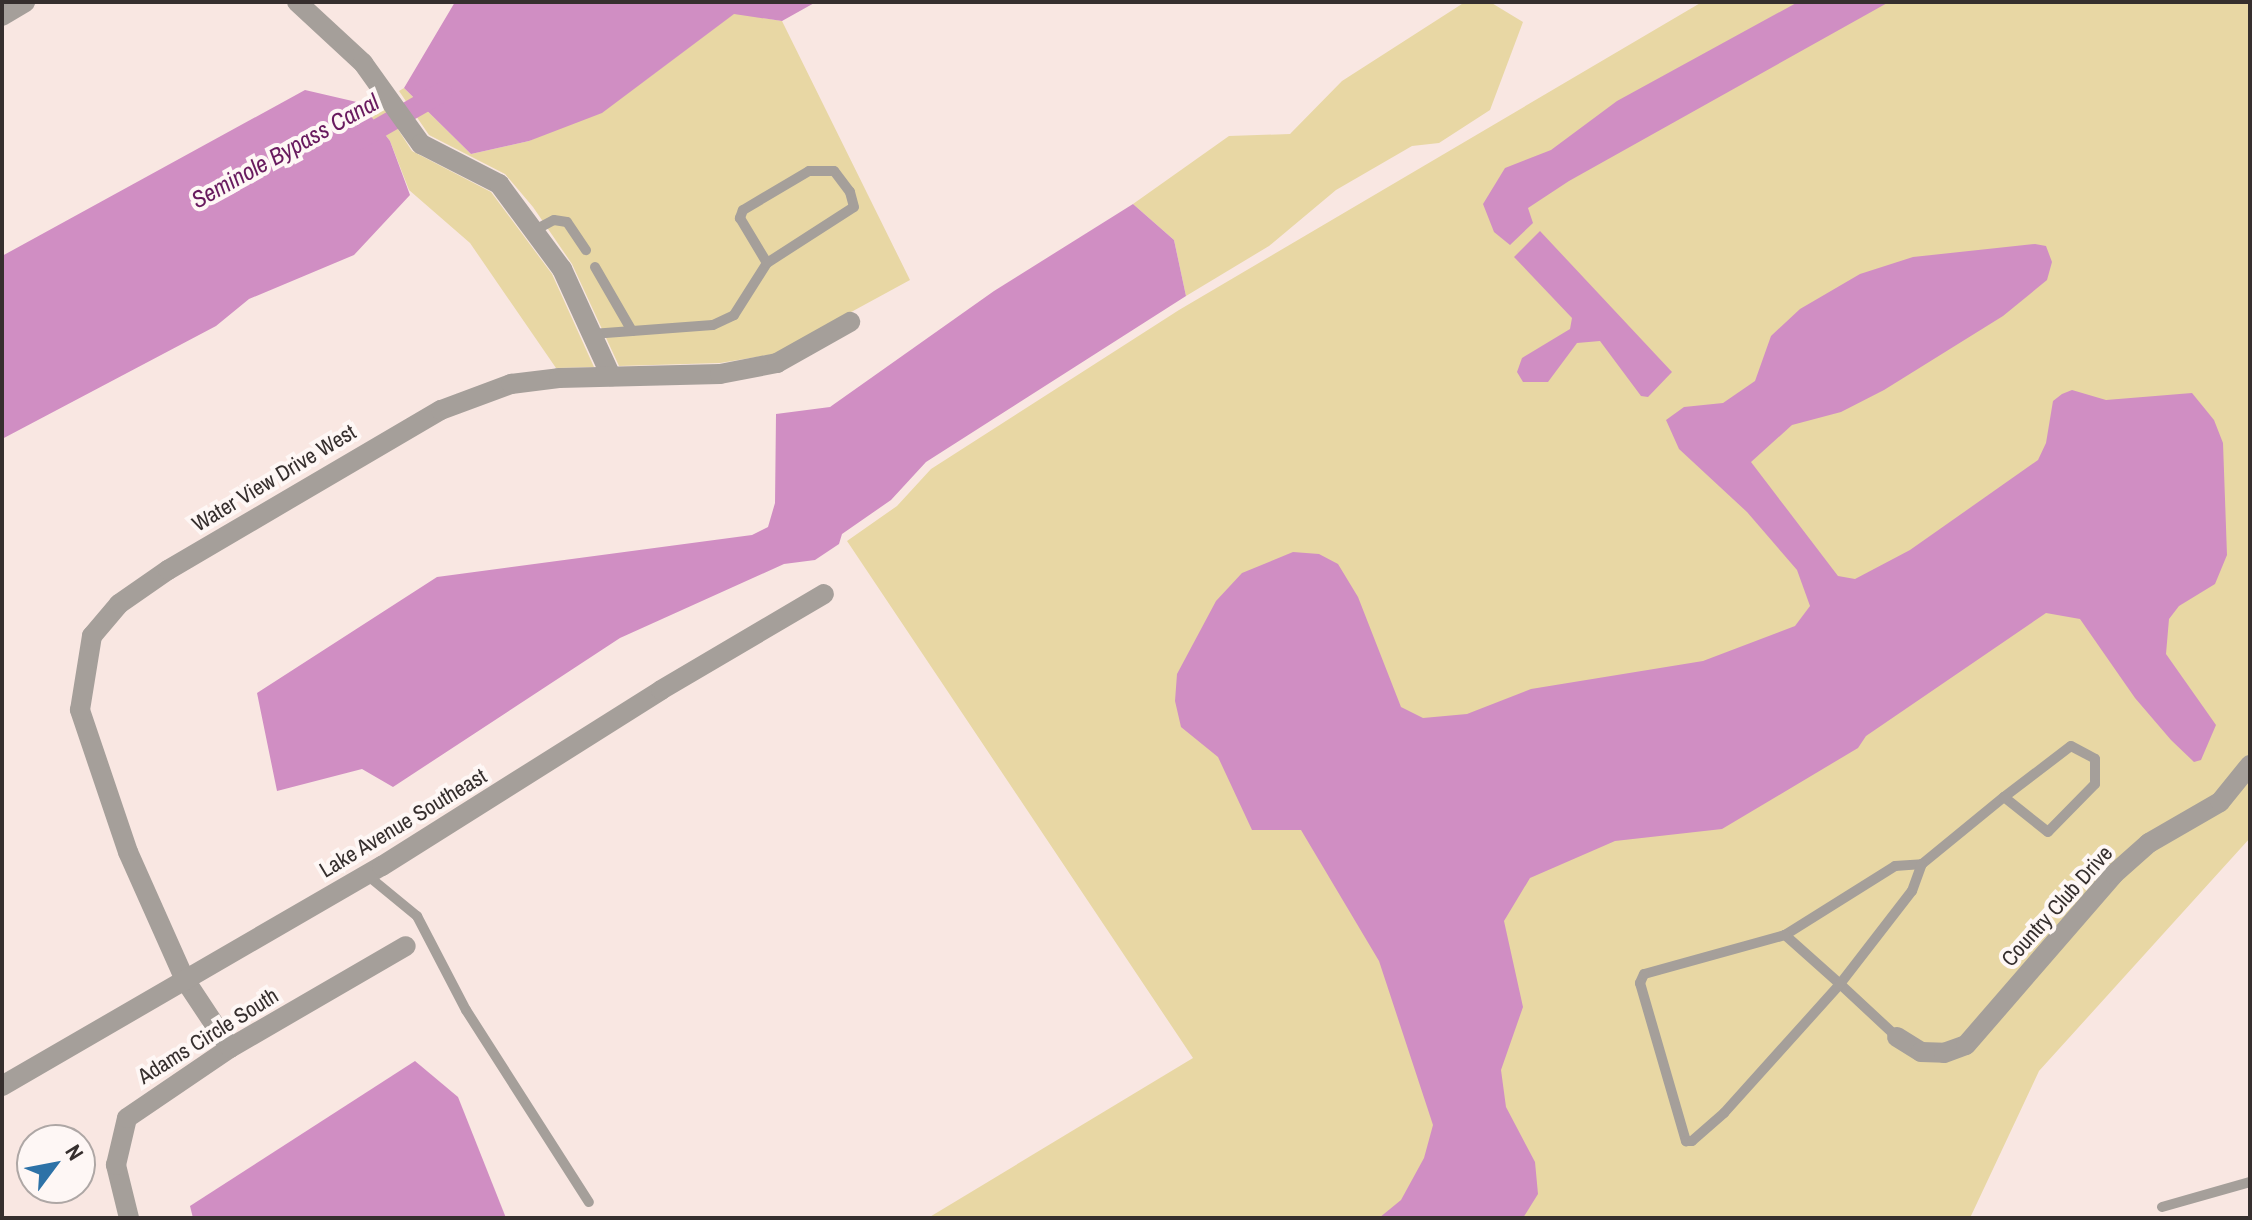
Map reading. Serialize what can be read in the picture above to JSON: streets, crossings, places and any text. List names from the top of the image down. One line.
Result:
{"streets":{"street":["Water View Drive West","Lake Avenue Southeast","Country Club Drive","Adams Circle South"]},"crossings":[["Water View Drive West","Lake Avenue Southeast"],["Water View Drive West","Adams Circle South"]],"water":["Seminole Bypass Canal"],"north":"top right"}
